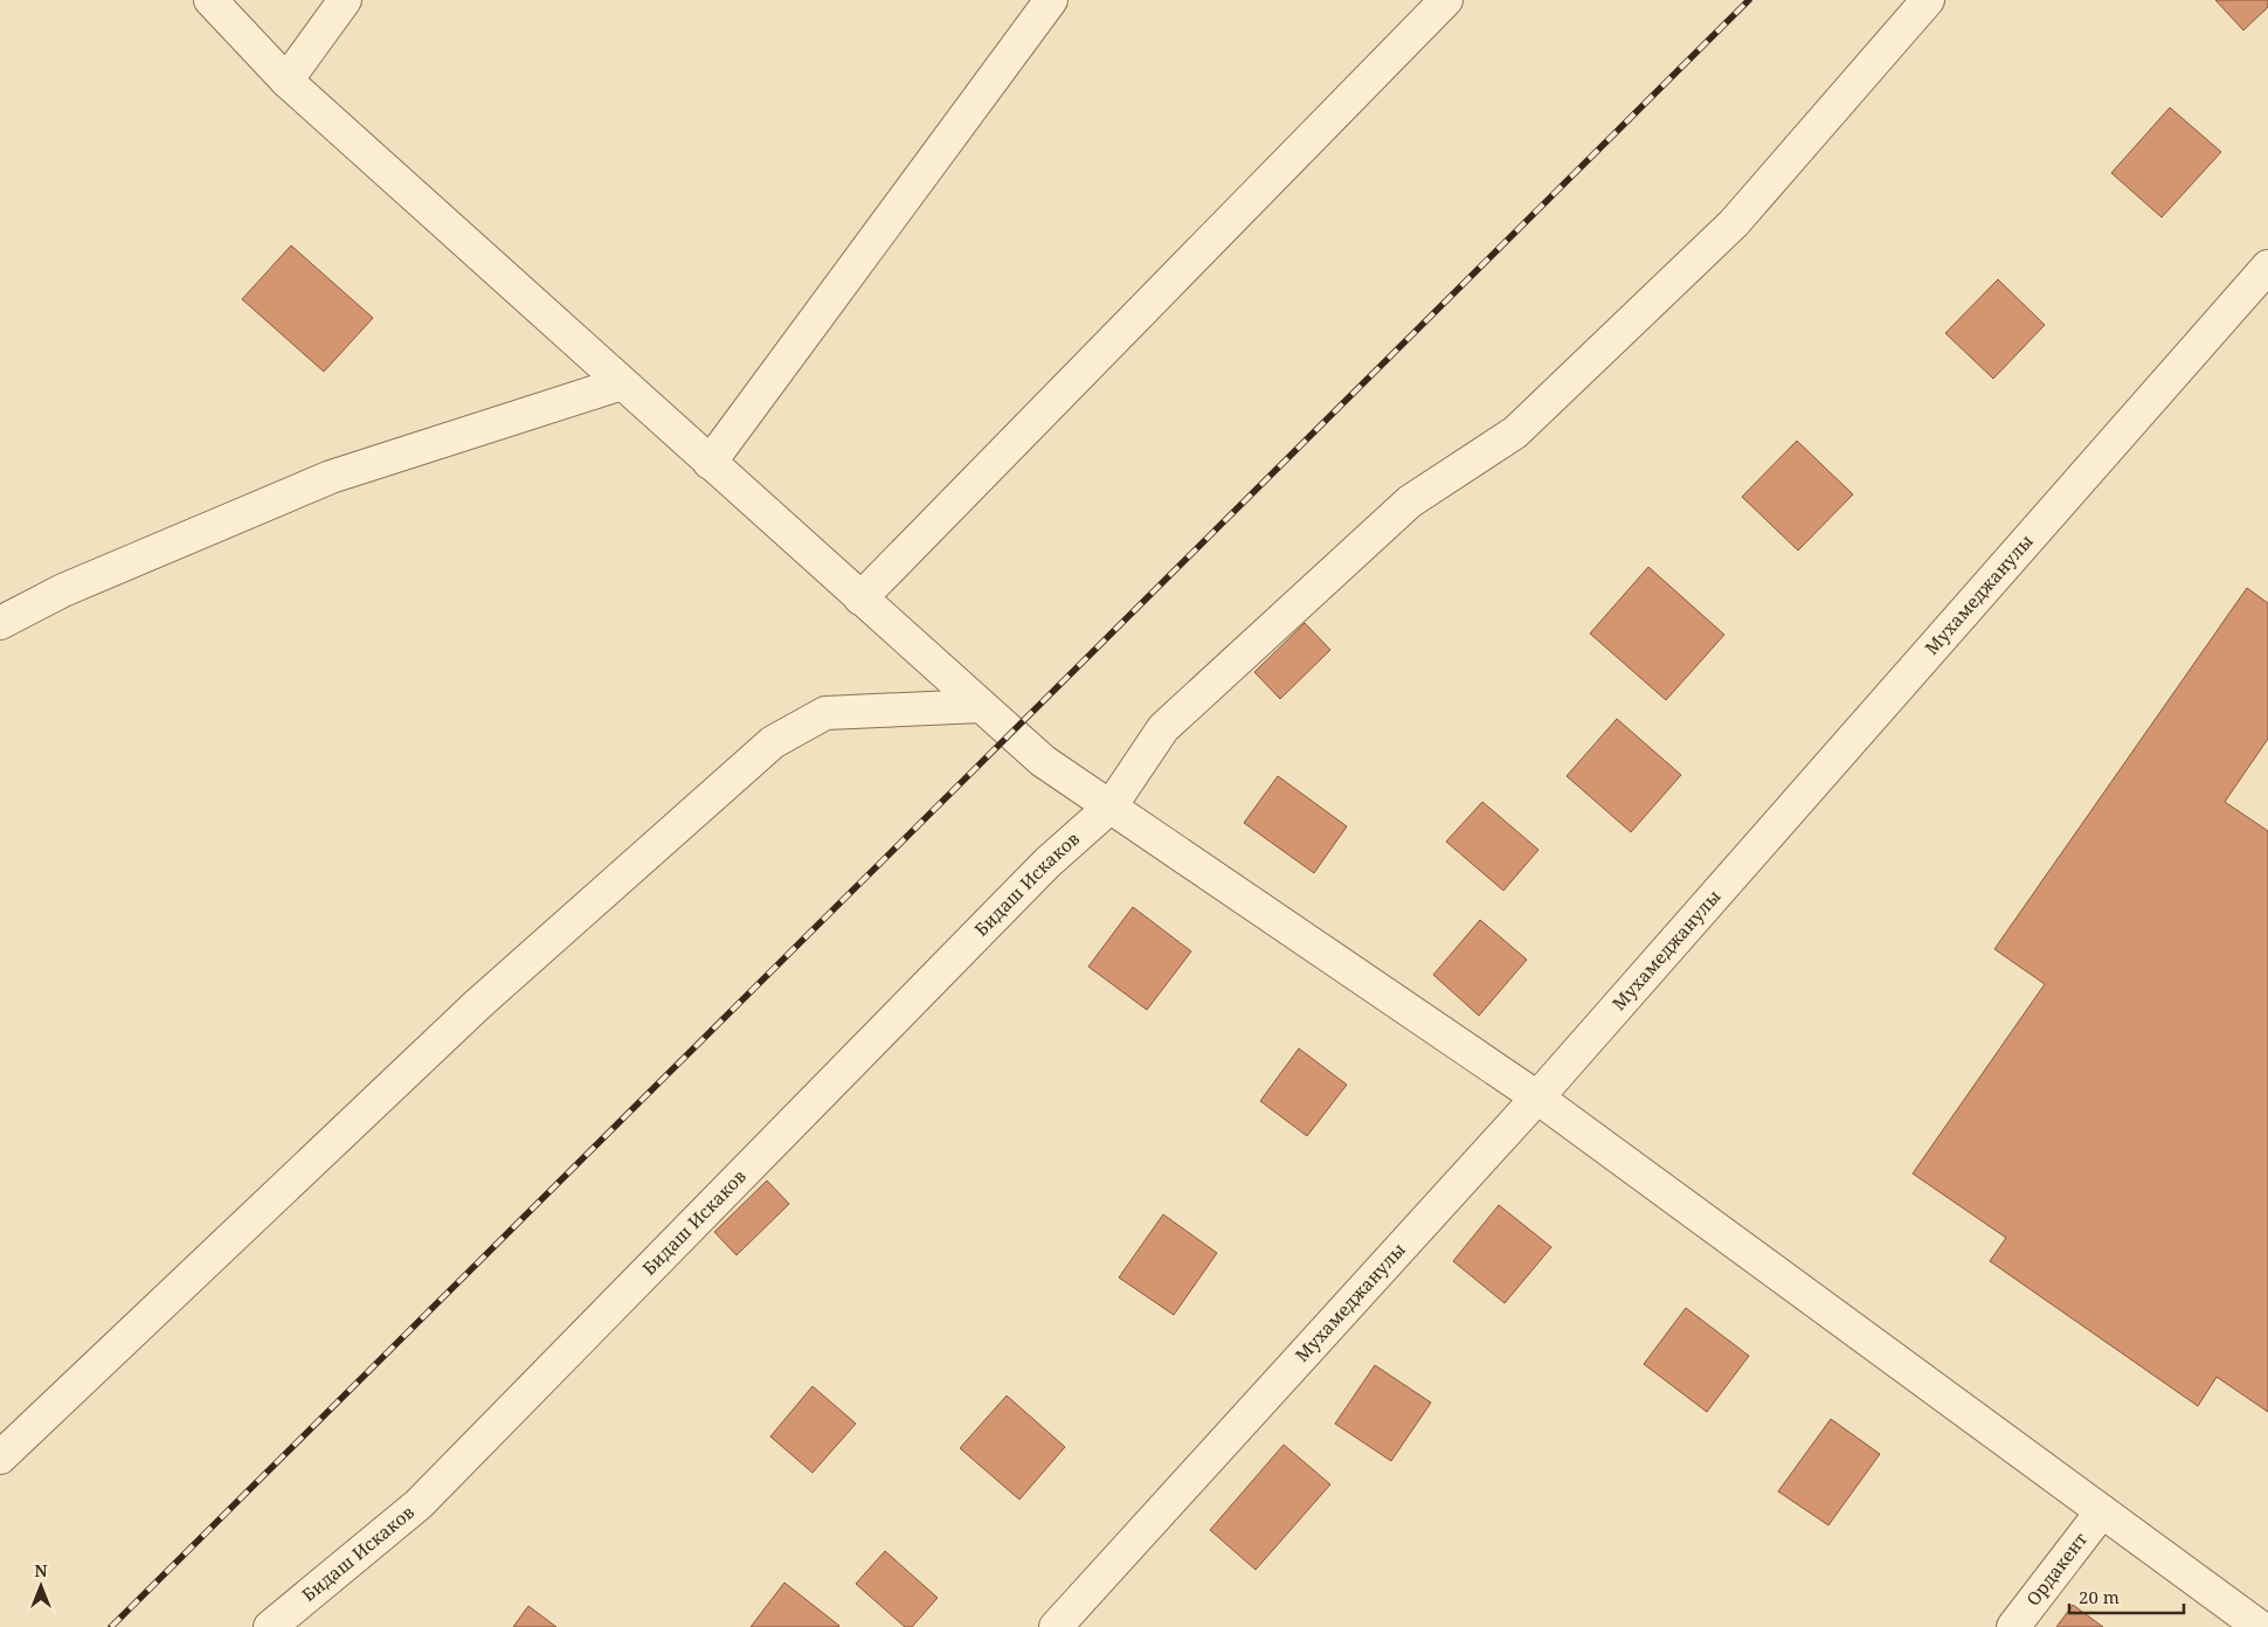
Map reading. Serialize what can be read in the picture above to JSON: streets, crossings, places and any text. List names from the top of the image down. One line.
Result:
{"streets":{"street":["Мухамеджанулы","Бидаш Искаков","Ордакент"]},"scale_bar":"20 m","north":"top"}
